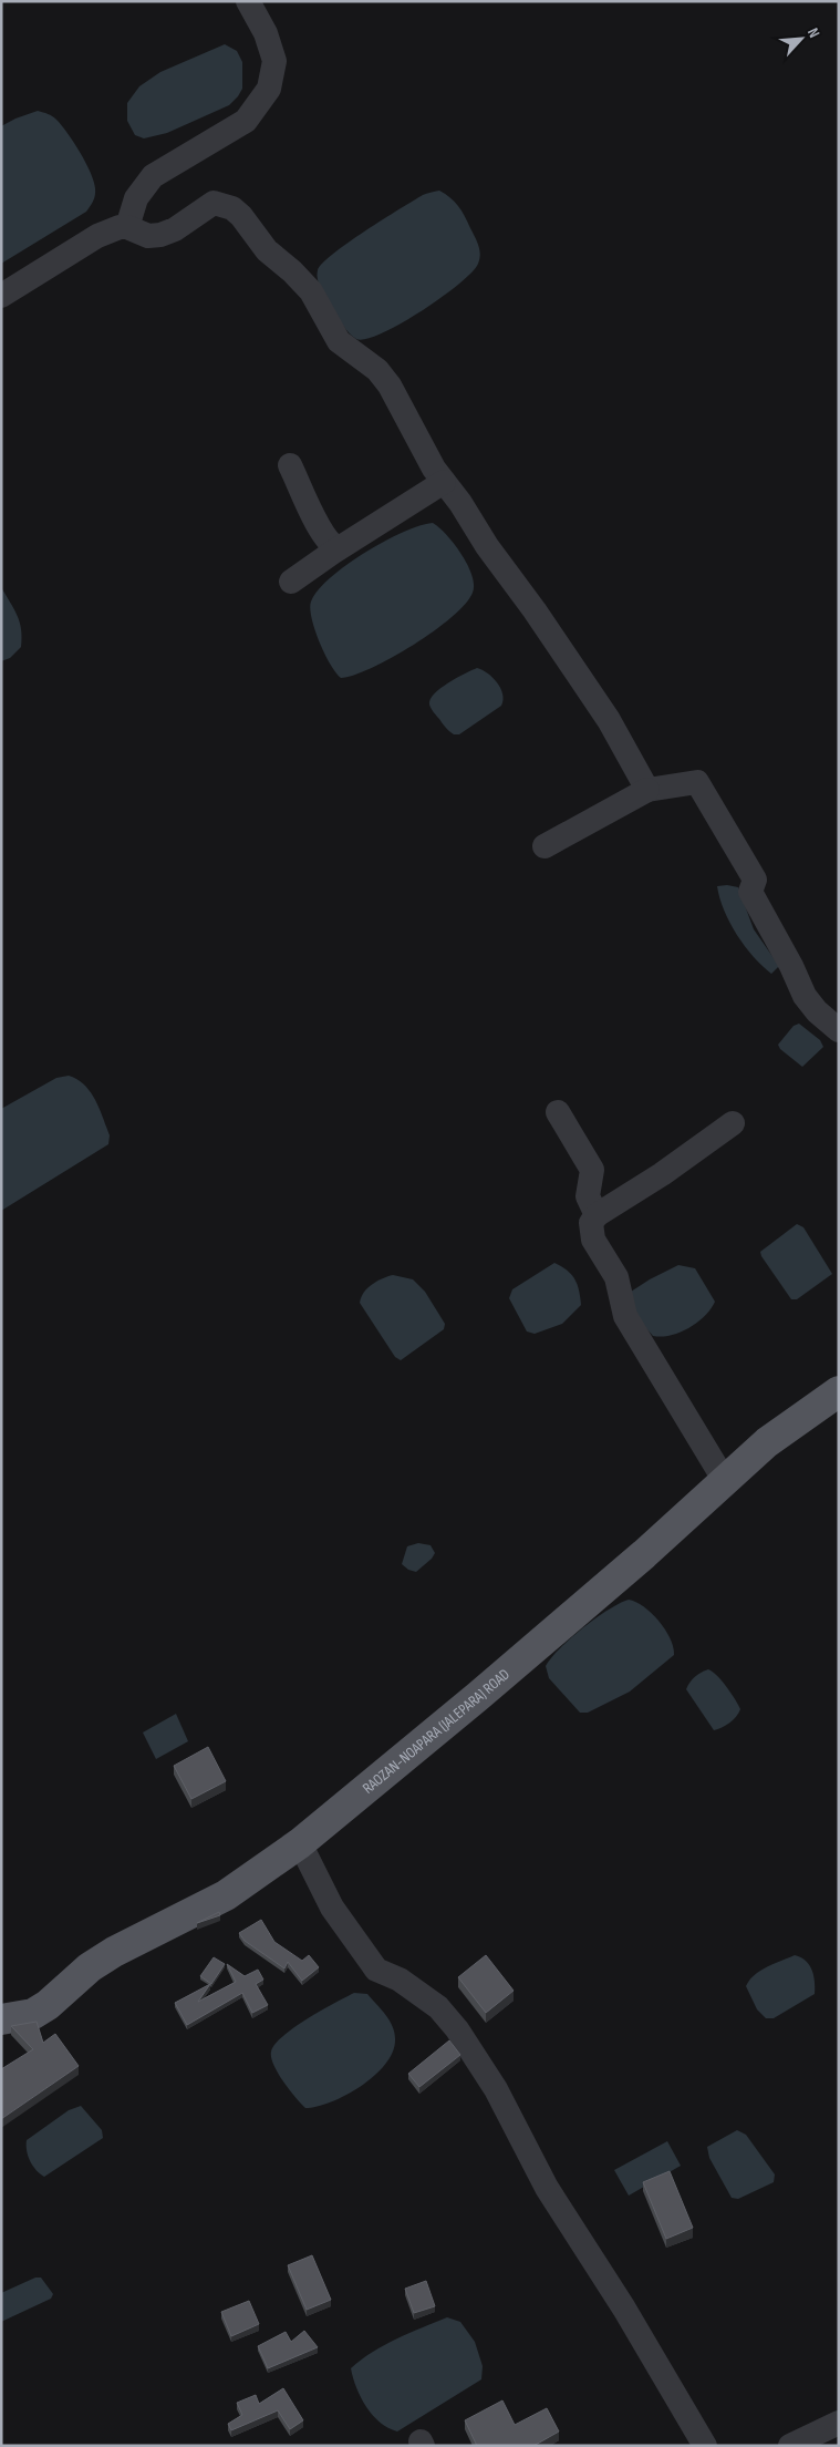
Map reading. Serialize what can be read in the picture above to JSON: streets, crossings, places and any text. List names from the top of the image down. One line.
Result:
{"streets":{"main road":["RAOZAN-NOAPARA (JALEPARA) ROAD"]},"north":"top right"}
